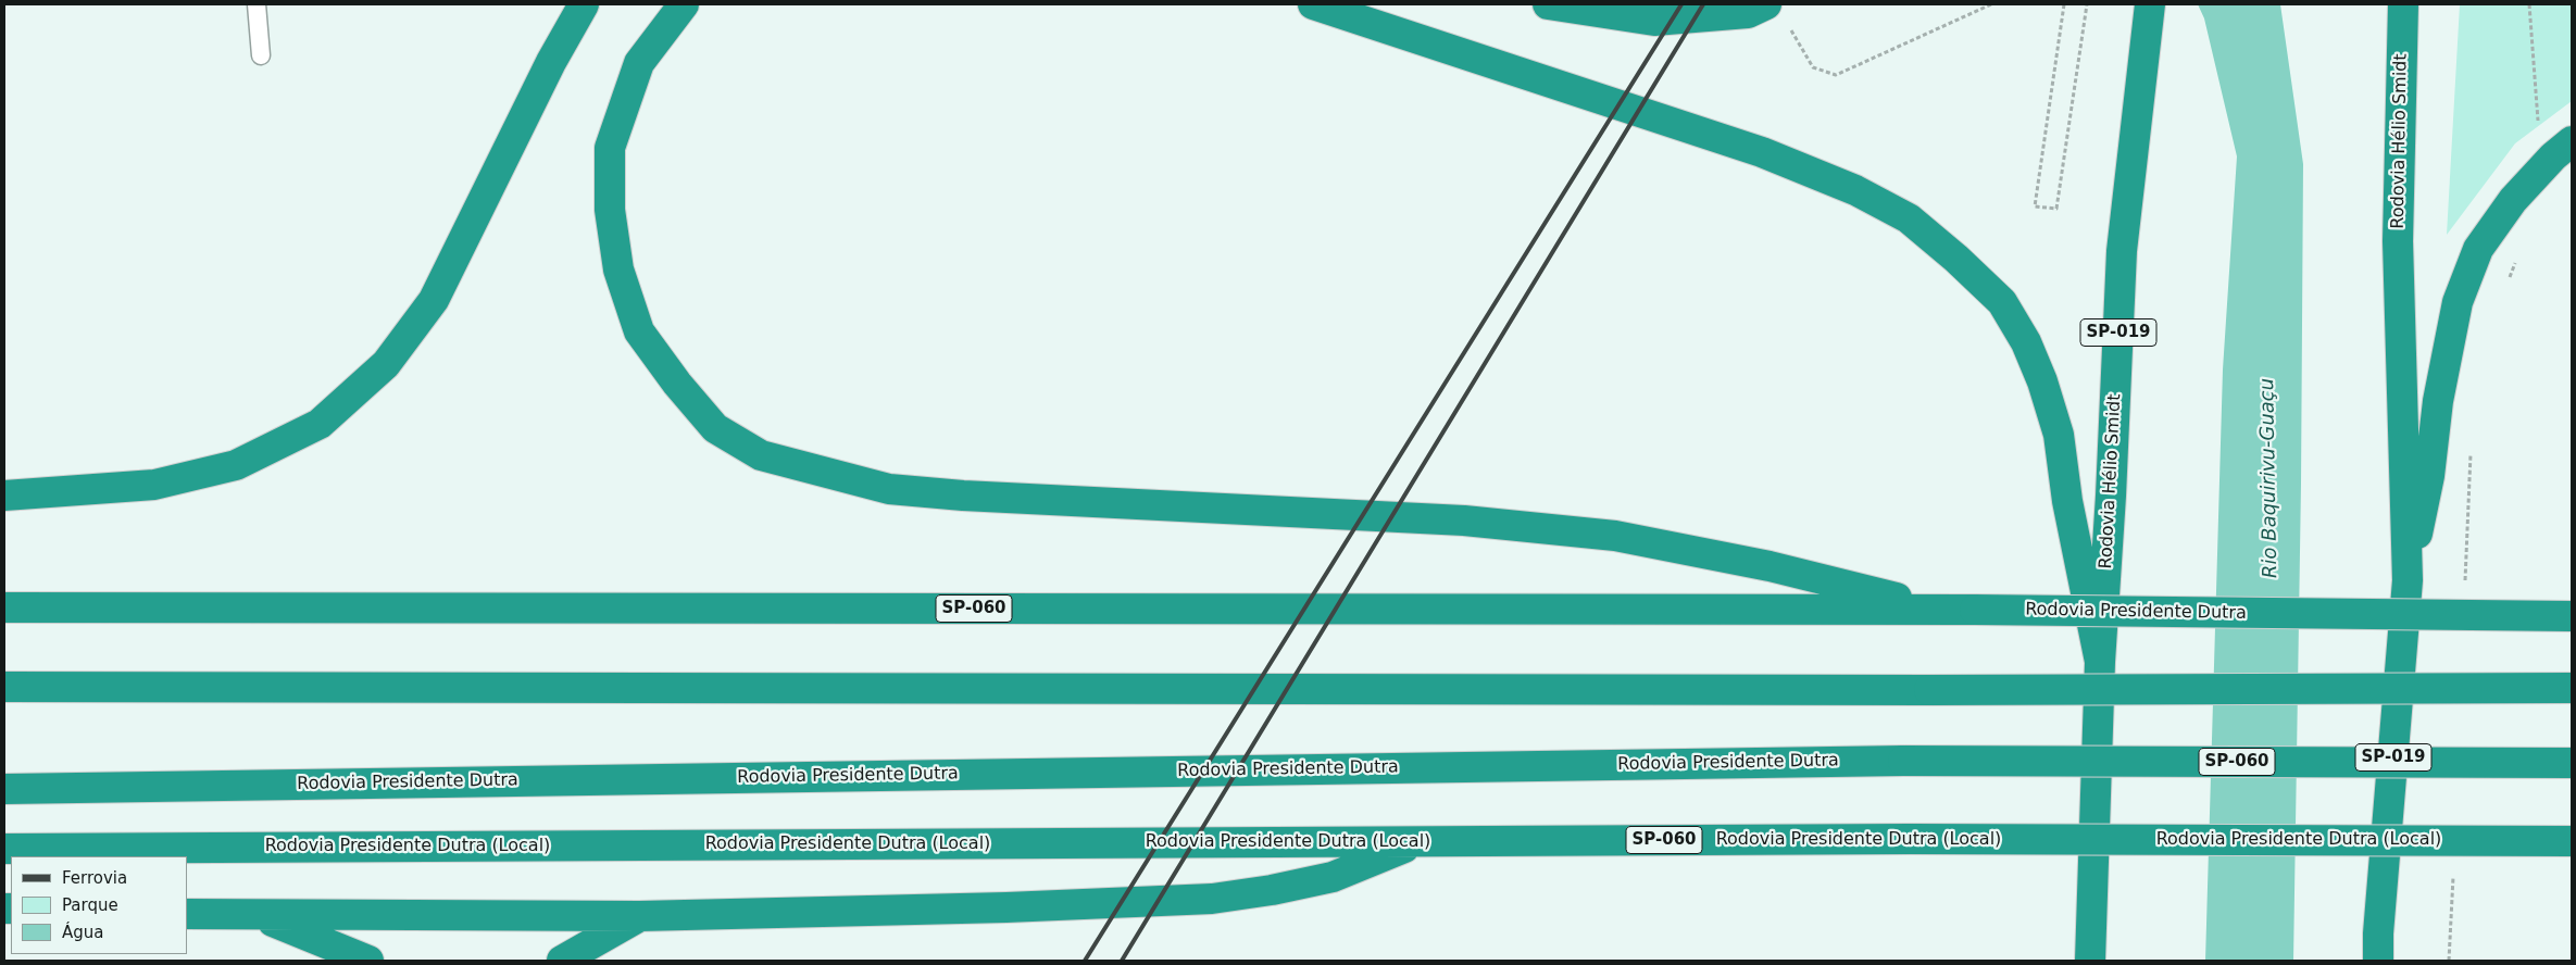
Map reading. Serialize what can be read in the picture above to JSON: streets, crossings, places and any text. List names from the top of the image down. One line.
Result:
{"streets":{"highway":["Rodovia Hélio Smidt","SP-019","SP-060","Rodovia Presidente Dutra","Rodovia Presidente Dutra (Local)"]},"water":["Rio Baquirivu-Guaçu"],"legend":["Ferrovia","Parque","Água"]}
